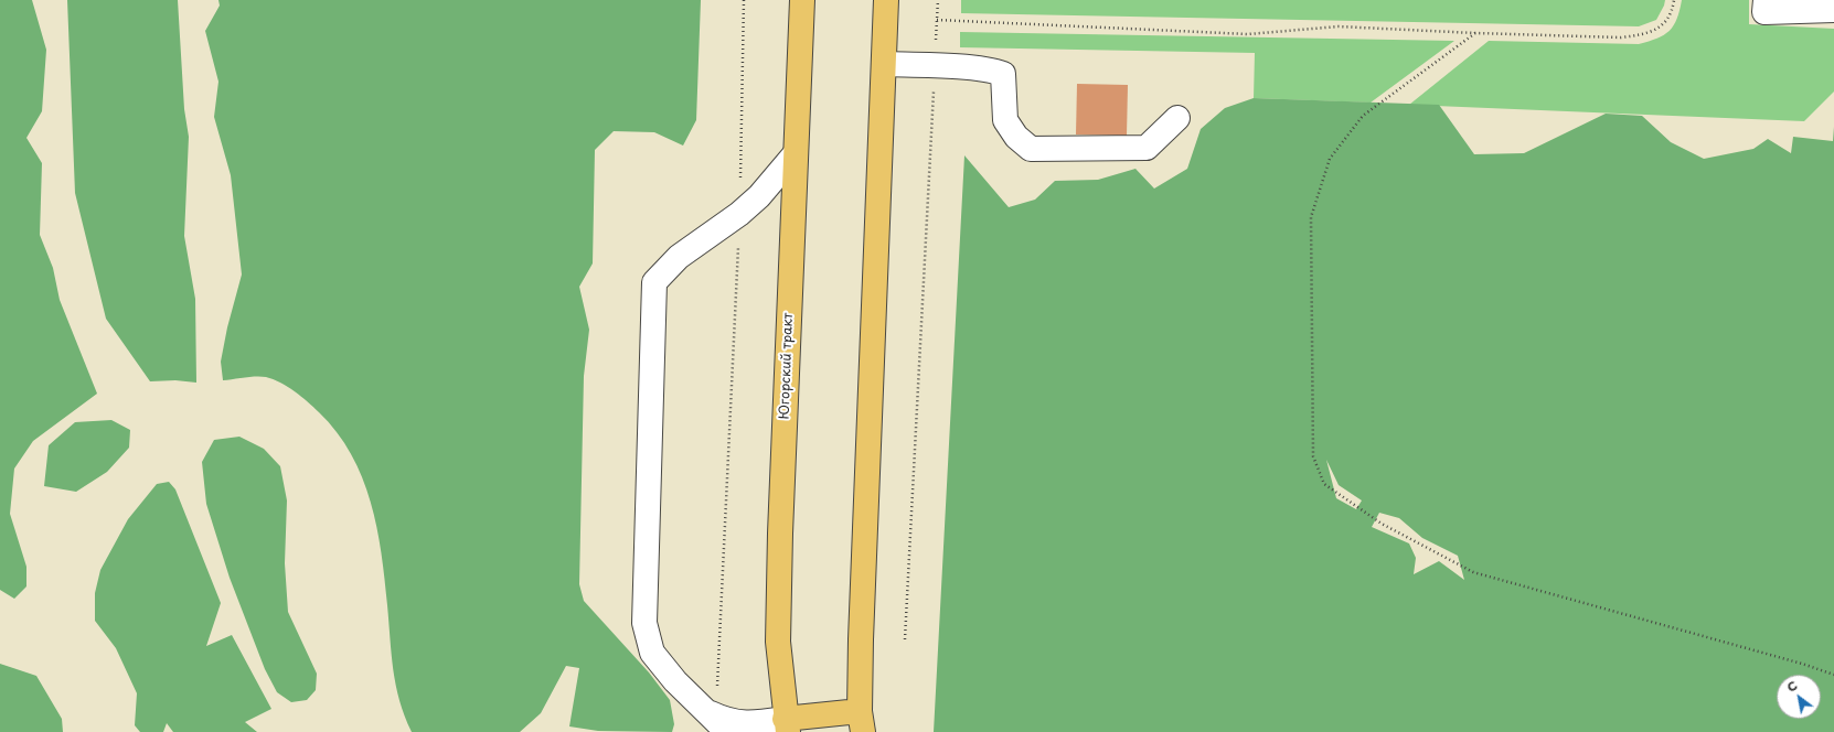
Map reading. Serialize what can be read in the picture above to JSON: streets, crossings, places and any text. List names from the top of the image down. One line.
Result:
{"streets":{"main road":["Югорский тракт"]},"north":"top left"}
